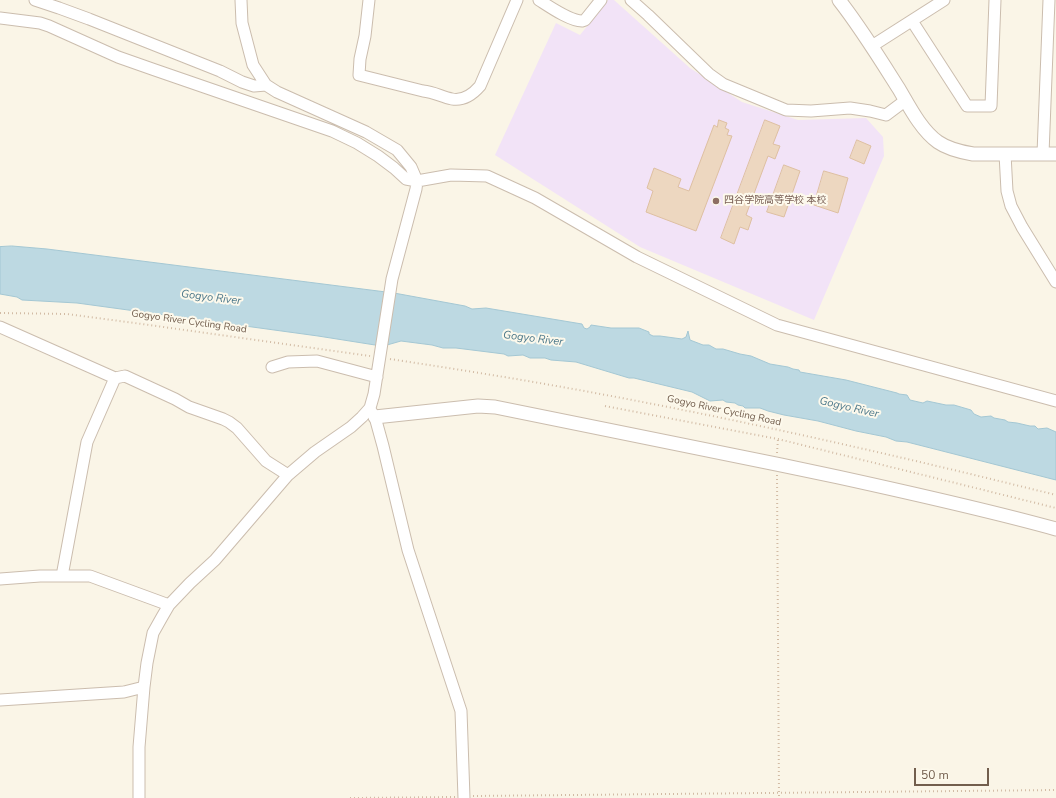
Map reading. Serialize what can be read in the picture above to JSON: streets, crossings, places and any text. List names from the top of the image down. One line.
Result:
{"streets":{"path":["Gogyo River Cycling Road"]},"water":["Gogyo River"],"places":["四谷学院高等学校 本校"],"scale_bar":"50 m"}
